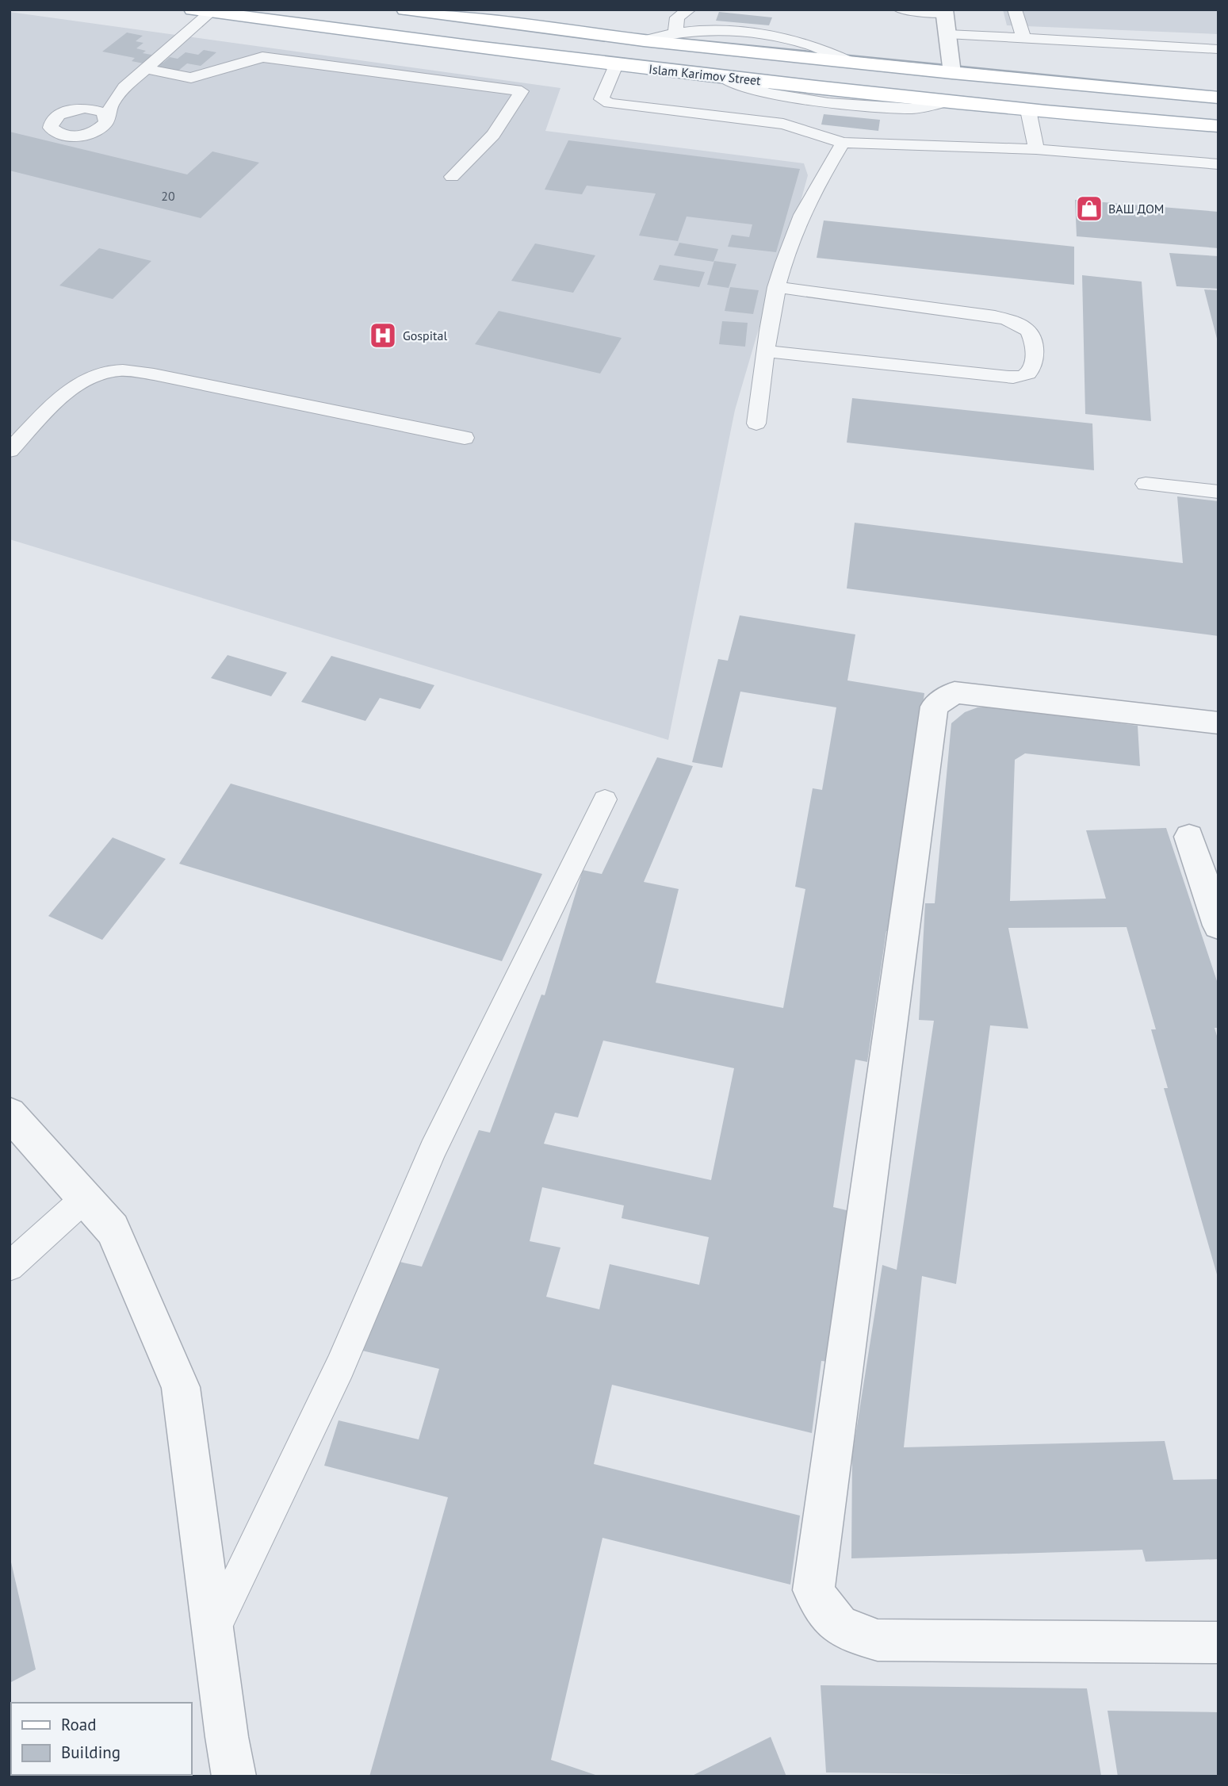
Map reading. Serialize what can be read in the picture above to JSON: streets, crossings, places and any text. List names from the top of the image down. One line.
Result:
{"streets":{"main road":["Islam Karimov Street"]},"places":{"shop":["ВАШ ДОМ"],"hospital":["Gospital"]},"house_numbers":["20"],"legend":["Road","Building"]}
